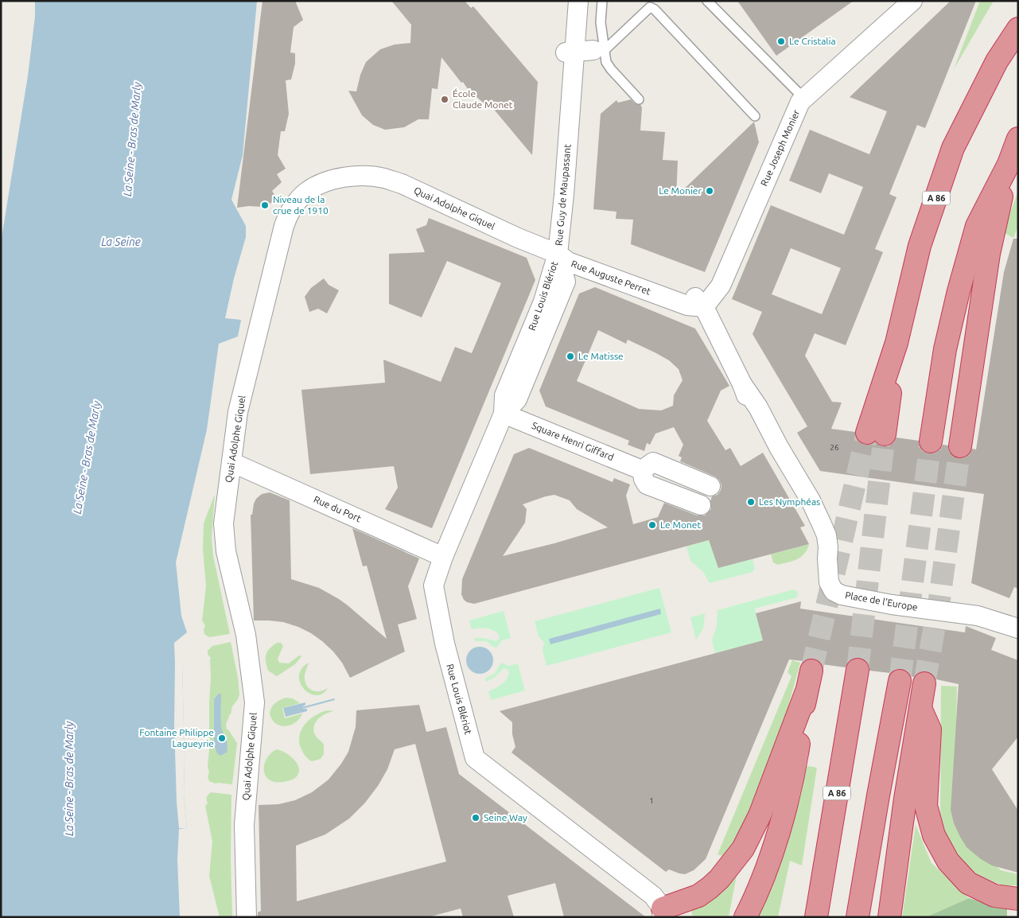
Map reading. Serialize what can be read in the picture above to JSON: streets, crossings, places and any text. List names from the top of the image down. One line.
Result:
{"streets":{"highway":["A 86"],"street":["Rue Joseph Monier","Rue Guy de Maupassant","Quai Adolphe Giquel","Rue Auguste Perret","Rue Louis Blériot","Square Henri Giffard","Rue du Port","Place de l'Europe"]},"crossings":[["Rue Joseph Monier","Rue Auguste Perret"],["Rue Guy de Maupassant","Quai Adolphe Giquel"],["Rue Guy de Maupassant","Rue Auguste Perret"],["Rue Guy de Maupassant","Rue Louis Blériot"],["Quai Adolphe Giquel","Rue Auguste Perret"],["Quai Adolphe Giquel","Rue Louis Blériot"],["Quai Adolphe Giquel","Rue du Port"],["Rue Auguste Perret","Rue Louis Blériot"],["Rue Auguste Perret","Place de l'Europe"],["Rue Louis Blériot","Square Henri Giffard"],["Rue Louis Blériot","Rue du Port"]],"water":["La Seine - Bras de Marly","La Seine"],"places":["Le Cristalia","École Claude Monet","Le Monier","Niveau de la crue de 1910","Le Matisse","Les Nymphéas","Le Monet","Fontaine Philippe Lagueyrie","Seine Way"],"house_numbers":["26","1"]}
